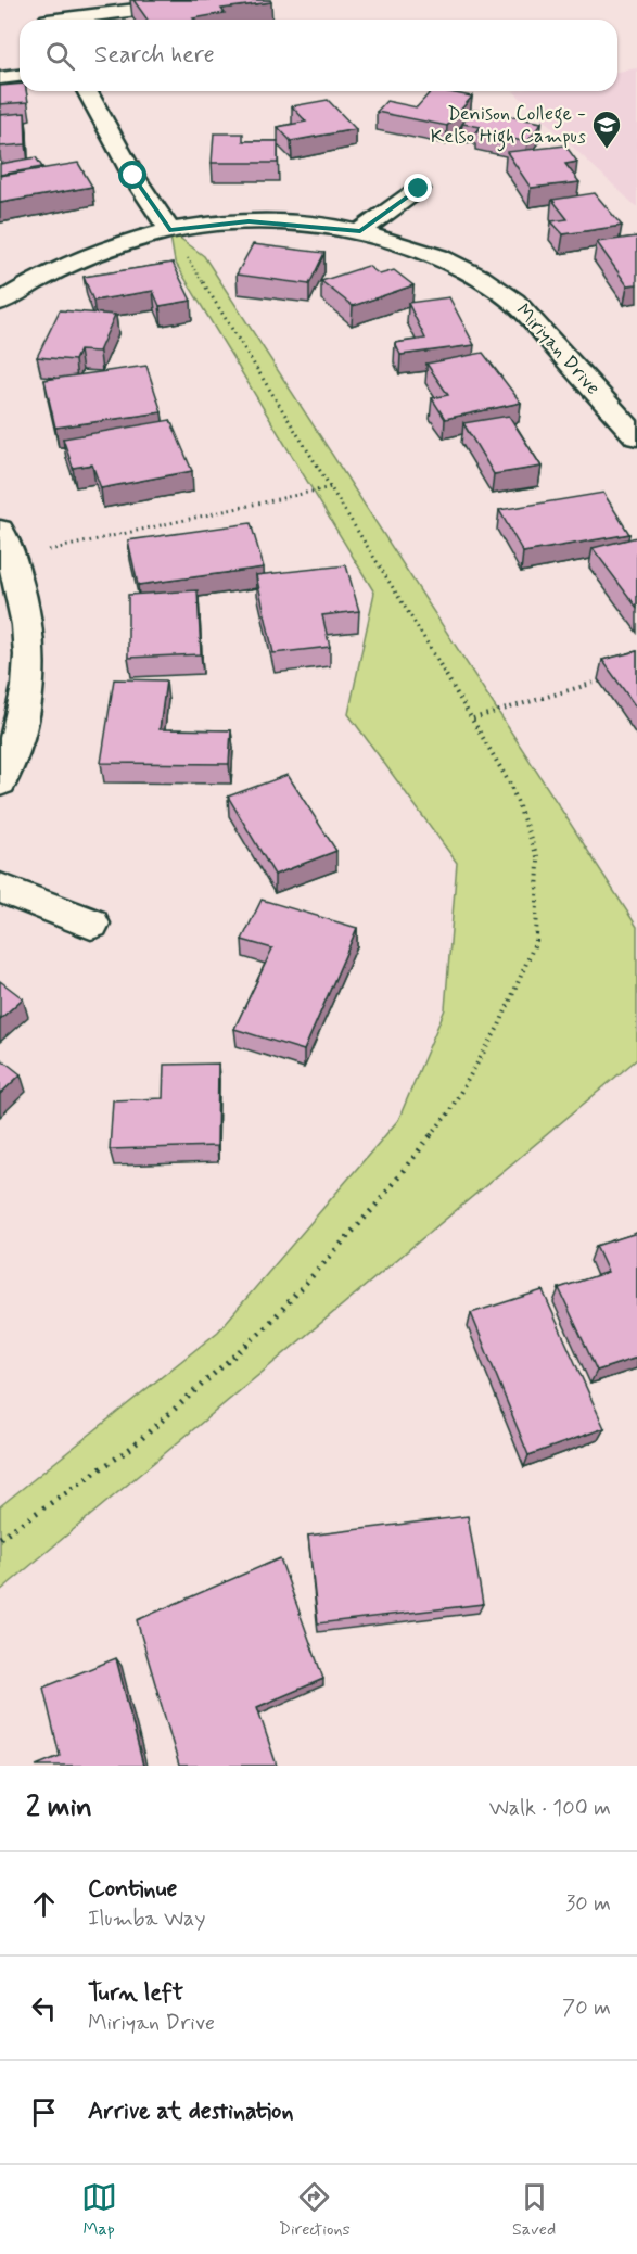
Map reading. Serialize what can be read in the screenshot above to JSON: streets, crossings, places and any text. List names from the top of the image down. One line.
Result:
{"streets":{"street":["Miriyan Drive"]},"places":{"school or university":["Denison College - Kelso High Campus"]},"page":{"search":"Search here","heading":["2 min","Walk · 100 m"],"list":[["Continue","Ilumba Way","30 m"],["Turn left","Miriyan Drive","70 m"],"Arrive at destination"],"nav":["Map","Directions","Saved"]}}
